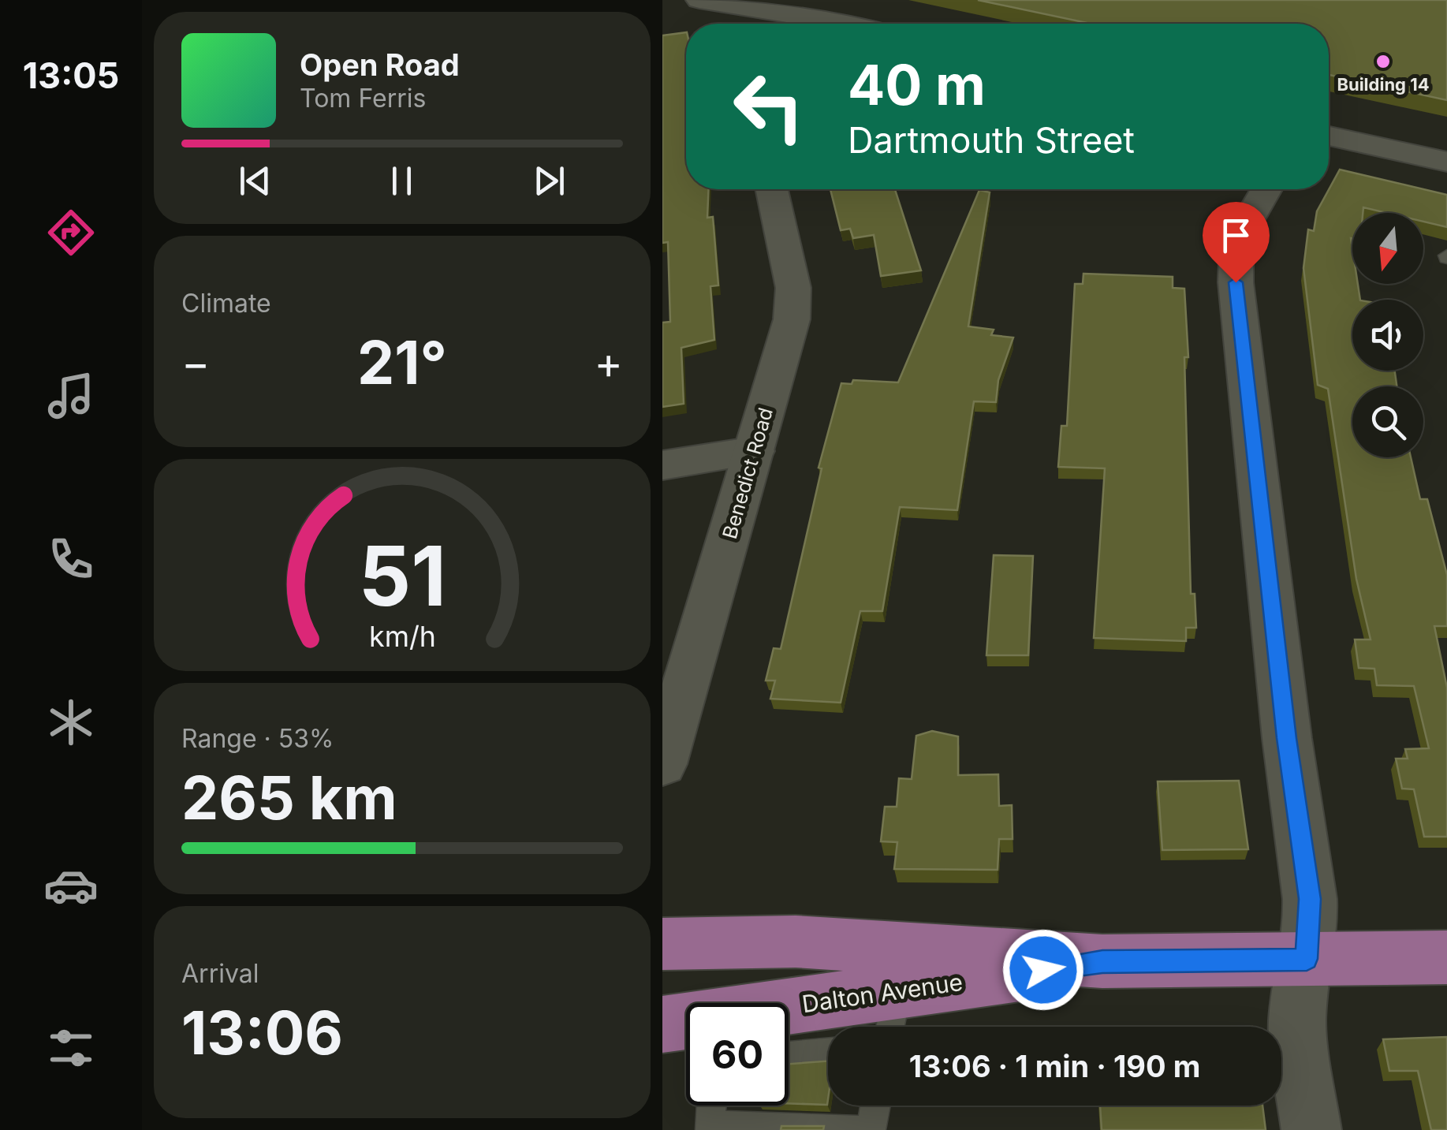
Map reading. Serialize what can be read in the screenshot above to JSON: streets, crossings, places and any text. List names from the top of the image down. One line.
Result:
{"streets":{"main road":["Dalton Avenue"],"street":["Benedict Road"]},"places":["Building 14"],"north":"bottom","page":{"tabs":"13:05","turn":["40 m","Dartmouth Street"],"song":["Open Road","Tom Ferris"],"tile":["Climate",["Range · 53%","265 km"],["Arrival","13:06"]],"heat":["−","21°","+"],"limit":"60","trip":"13:06 · 1 min · 190 m","gauge":["51","km/h"]}}
